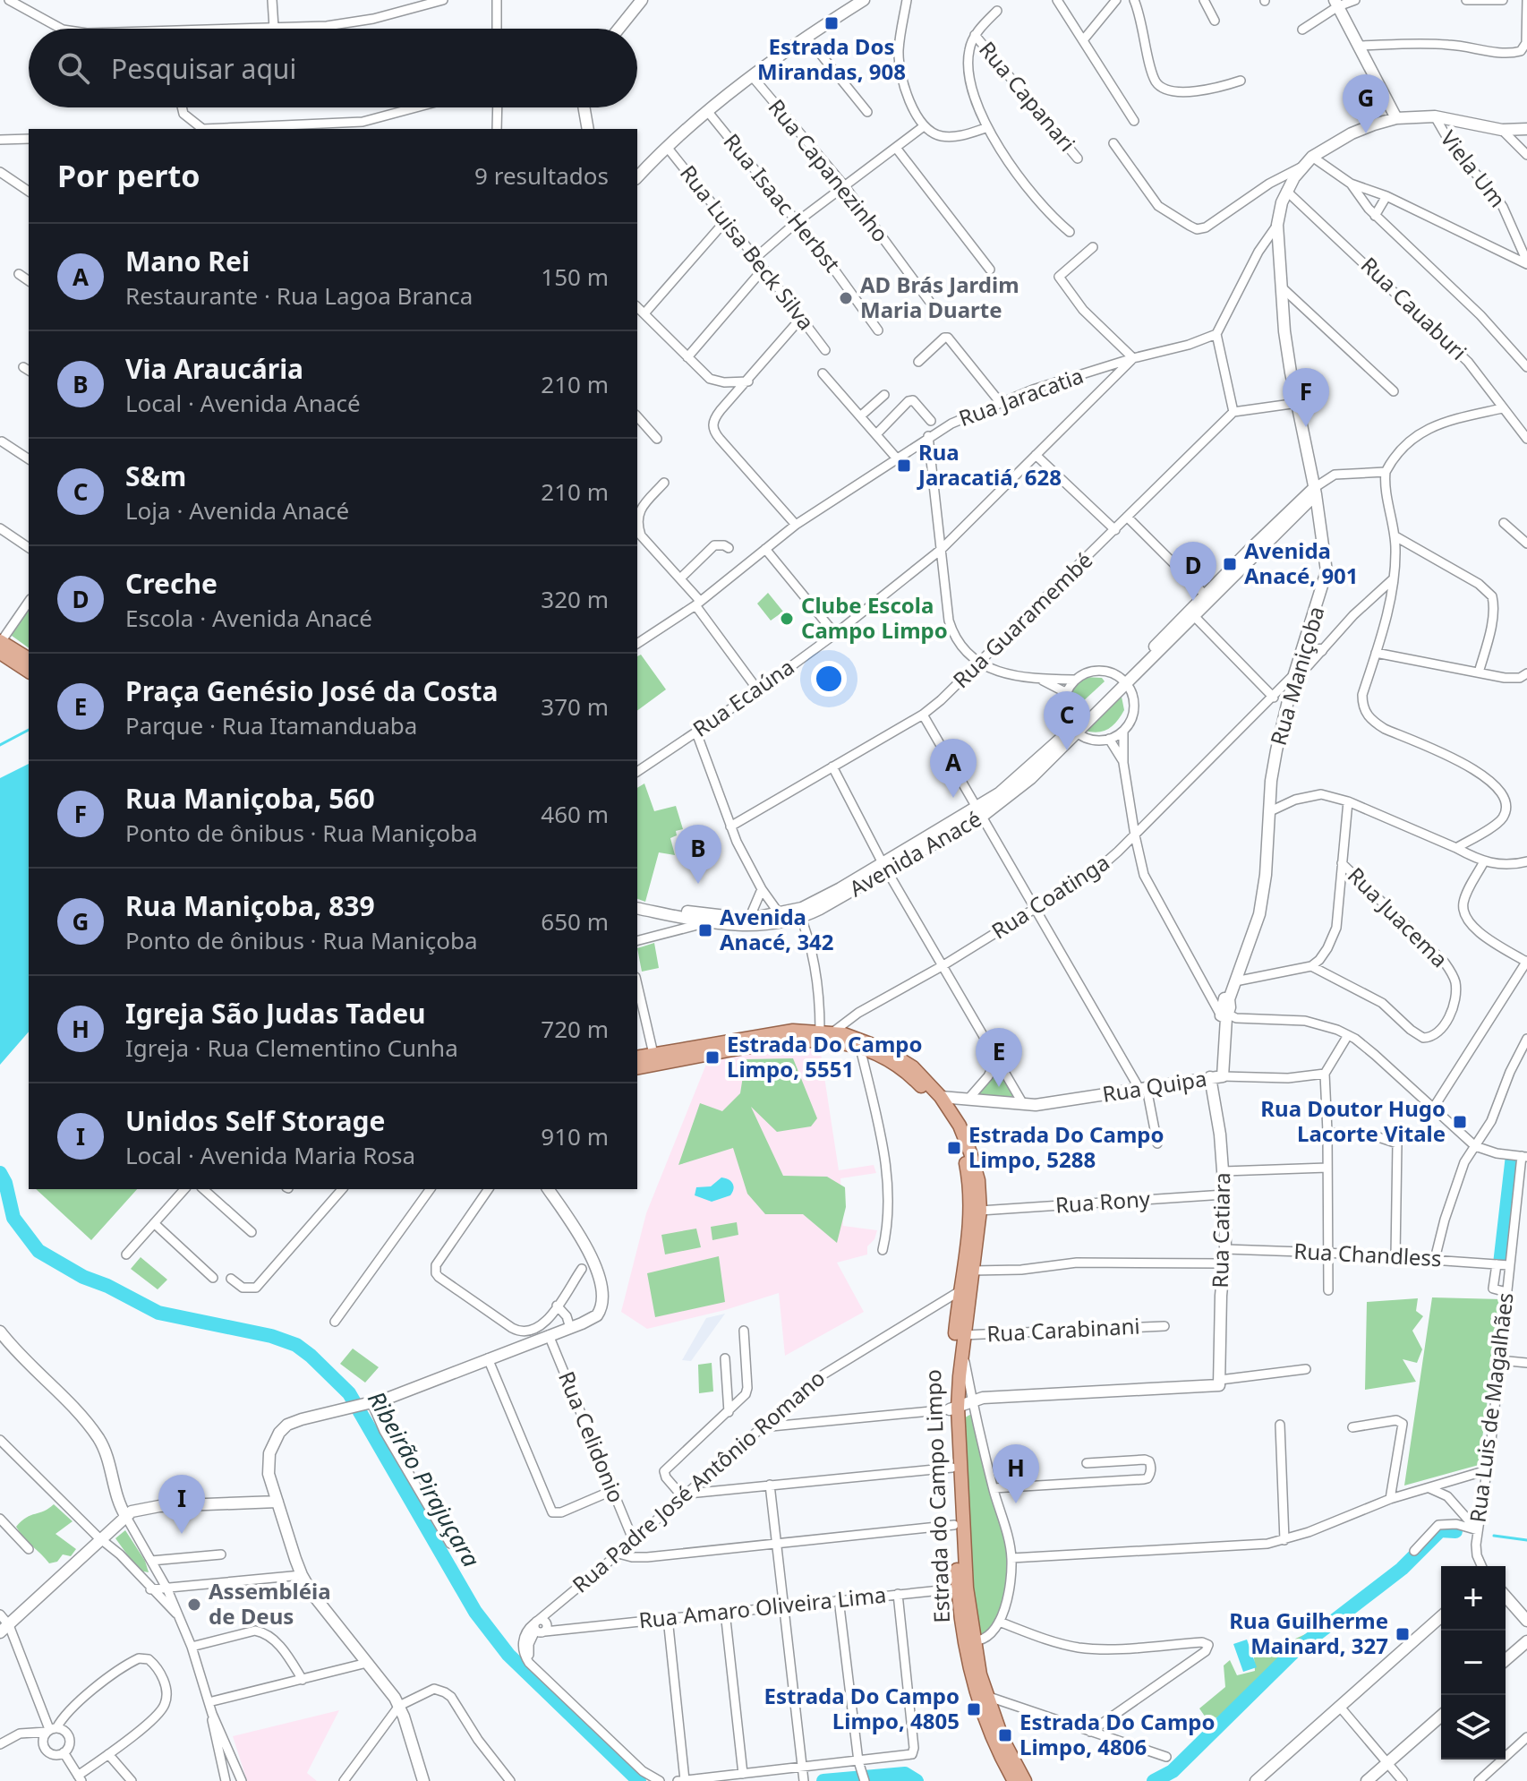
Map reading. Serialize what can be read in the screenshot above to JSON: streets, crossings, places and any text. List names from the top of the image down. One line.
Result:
{"streets":{"main road":["Estrada do Campo Limpo"],"street":["Rua Capanari","Viela Um","Rua Capanezinho","Rua Isaac Herbst","Rua Luisa Beck Silva","Rua Cauaburi","Rua Jaracatia","Rua Guaramembé","Rua Maniçoba","Rua Ecaúna","Avenida Anacé","Rua Coatinga","Rua Juacema","Rua Quipa","Rua Rony","Rua Catiara","Rua Chandless","Rua Carabinani","Rua Luis de Magalhães","Rua Celidonio","Rua Padre José Antônio Romano","Rua Amaro Oliveira Lima"]},"crossings":[["Viela Um","Rua Maniçoba"],["Rua Cauaburi","Rua Maniçoba"],["Rua Jaracatia","Rua Ecaúna"],["Rua Maniçoba","Avenida Anacé"],["Rua Maniçoba","Rua Coatinga"],["Rua Coatinga","Estrada do Campo Limpo"],["Rua Quipa","Rua Catiara"],["Rua Quipa","Estrada do Campo Limpo"],["Rua Rony","Rua Catiara"],["Rua Rony","Estrada do Campo Limpo"],["Rua Catiara","Rua Chandless"],["Rua Chandless","Rua Luis de Magalhães"],["Rua Carabinani","Estrada do Campo Limpo"],["Rua Celidonio","Rua Padre José Antônio Romano"],["Rua Padre José Antônio Romano","Estrada do Campo Limpo"],["Rua Padre José Antônio Romano","Rua Amaro Oliveira Lima"],["Estrada do Campo Limpo","Rua Amaro Oliveira Lima"]],"water":["Ribeirão Pirajuçara"],"places":{"transit":["Estrada Dos Mirandas, 908","Rua Jaracatiá, 628","Avenida Anacé, 901","Avenida Anacé, 342","Estrada Do Campo Limpo, 5551","Rua Doutor Hugo Lacorte Vitale","Estrada Do Campo Limpo, 5288","Rua Guilherme Mainard, 327","Estrada Do Campo Limpo, 4805","Estrada Do Campo Limpo, 4806"],"other":["AD Brás Jardim Maria Duarte","Clube Escola Campo Limpo","Assembléia de Deus"]},"page":{"search":"Pesquisar aqui","pins":["G","F","D","C","A","B","E","H","I"],"heading":["Por perto","9 resultados"],"list":[{"mark":"A","name":"Mano Rei","note":"Restaurante · Rua Lagoa Branca","value":"150 m"},{"mark":"B","name":"Via Araucária","note":"Local · Avenida Anacé","value":"210 m"},{"mark":"C","name":"S&m","note":"Loja · Avenida Anacé","value":"210 m"},{"mark":"D","name":"Creche","note":"Escola · Avenida Anacé","value":"320 m"},{"mark":"E","name":"Praça Genésio José da Costa","note":"Parque · Rua Itamanduaba","value":"370 m"},{"mark":"F","name":"Rua Maniçoba, 560","note":"Ponto de ônibus · Rua Maniçoba","value":"460 m"},{"mark":"G","name":"Rua Maniçoba, 839","note":"Ponto de ônibus · Rua Maniçoba","value":"650 m"},{"mark":"H","name":"Igreja São Judas Tadeu","note":"Igreja · Rua Clementino Cunha","value":"720 m"},{"mark":"I","name":"Unidos Self Storage","note":"Local · Avenida Maria Rosa","value":"910 m"}],"map_buttons":["+","−"]}}
